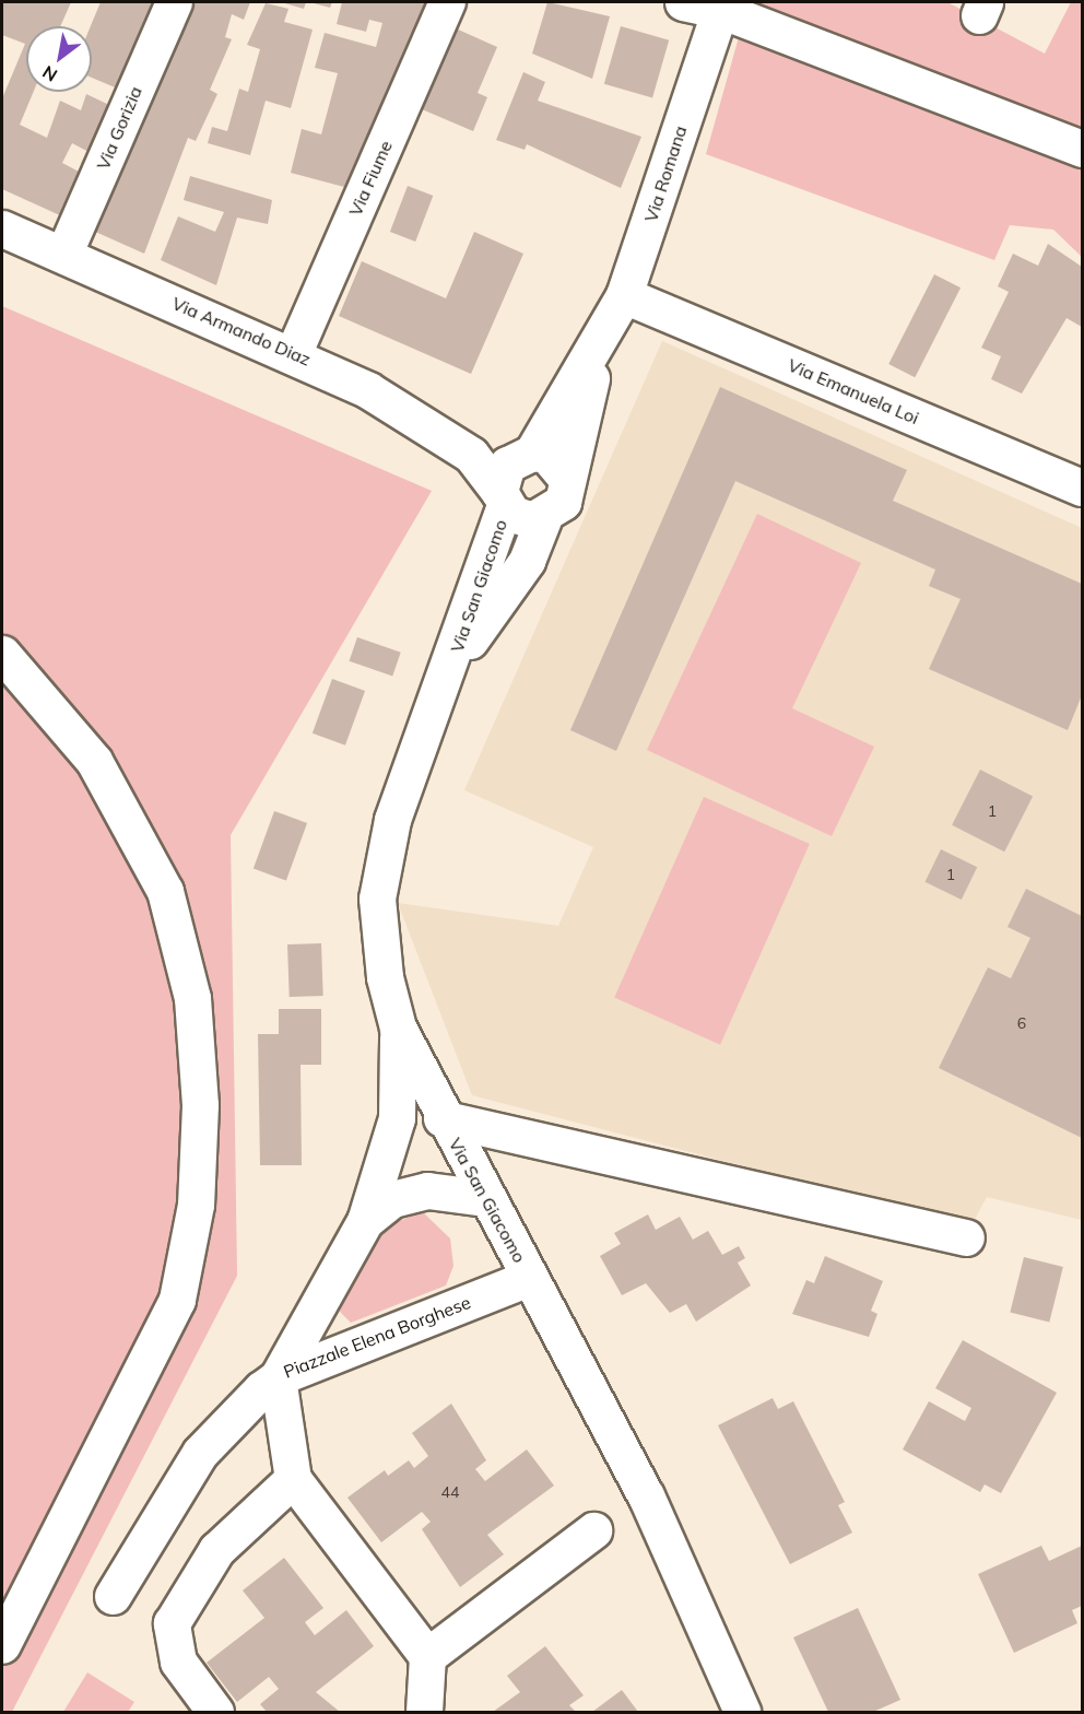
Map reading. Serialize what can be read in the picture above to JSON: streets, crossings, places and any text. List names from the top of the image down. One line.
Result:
{"streets":{"street":["Via Gorizia","Via Romana","Via Fiume","Via Armando Diaz","Via Emanuela Loi","Via San Giacomo","Piazzale Elena Borghese"]},"crossings":[["Via Gorizia","Via Armando Diaz"],["Via Romana","Via Armando Diaz"],["Via Romana","Via Emanuela Loi"],["Via Romana","Via San Giacomo"],["Via Fiume","Via Armando Diaz"],["Via Armando Diaz","Via San Giacomo"],["Via San Giacomo","Piazzale Elena Borghese"]],"house_numbers":["1","1","6","44"],"north":"bottom left"}
